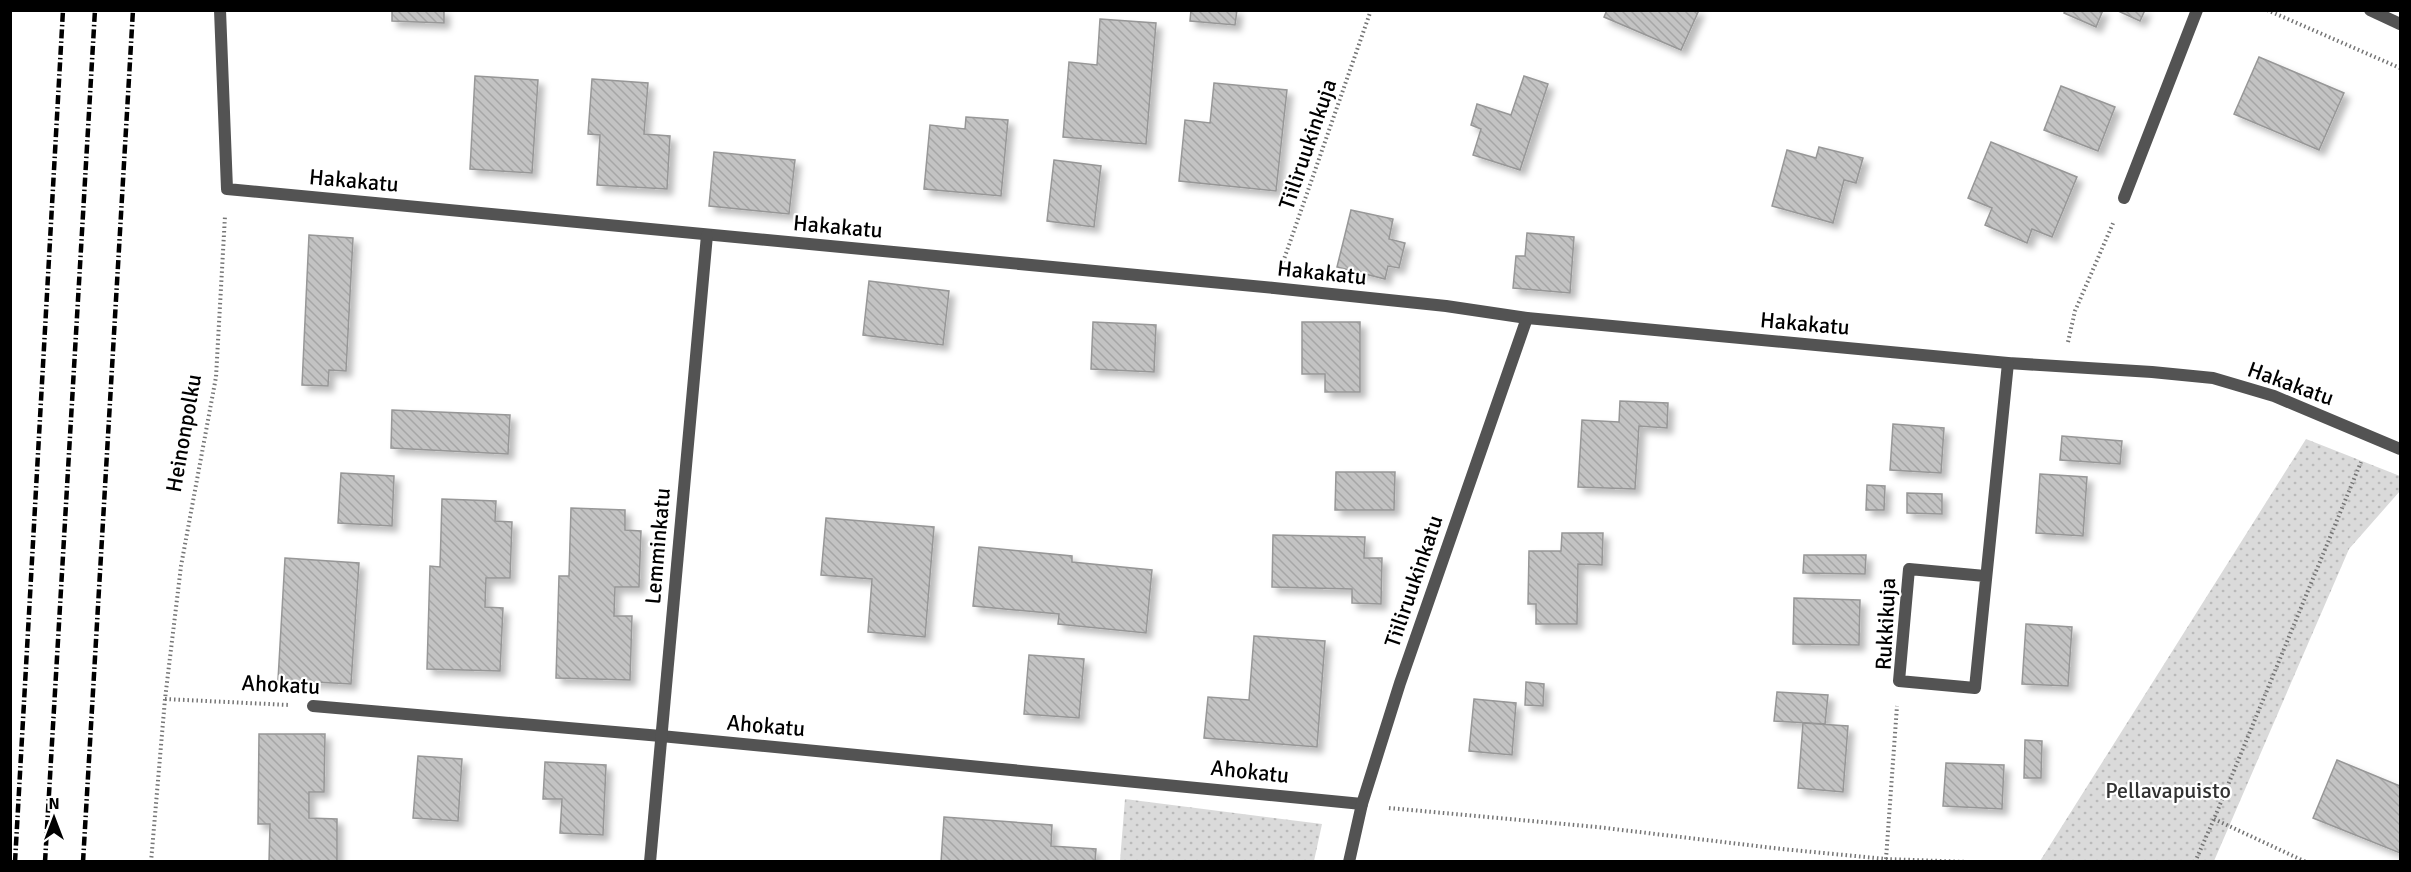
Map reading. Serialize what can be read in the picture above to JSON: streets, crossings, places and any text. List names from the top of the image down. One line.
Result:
{"streets":{"street":["Hakakatu","Lemminkatu","Tiiliruukinkatu","Rukkikuja","Ahokatu"],"path":["Tiiliruukinkuja","Heinonpolku"]},"crossings":[["Tiiliruukinkuja","Hakakatu"],["Hakakatu","Heinonpolku"],["Hakakatu","Lemminkatu"],["Hakakatu","Tiiliruukinkatu"],["Hakakatu","Rukkikuja"],["Heinonpolku","Ahokatu"],["Lemminkatu","Ahokatu"],["Tiiliruukinkatu","Ahokatu"]],"parks":["Pellavapuisto"],"north":"top"}
